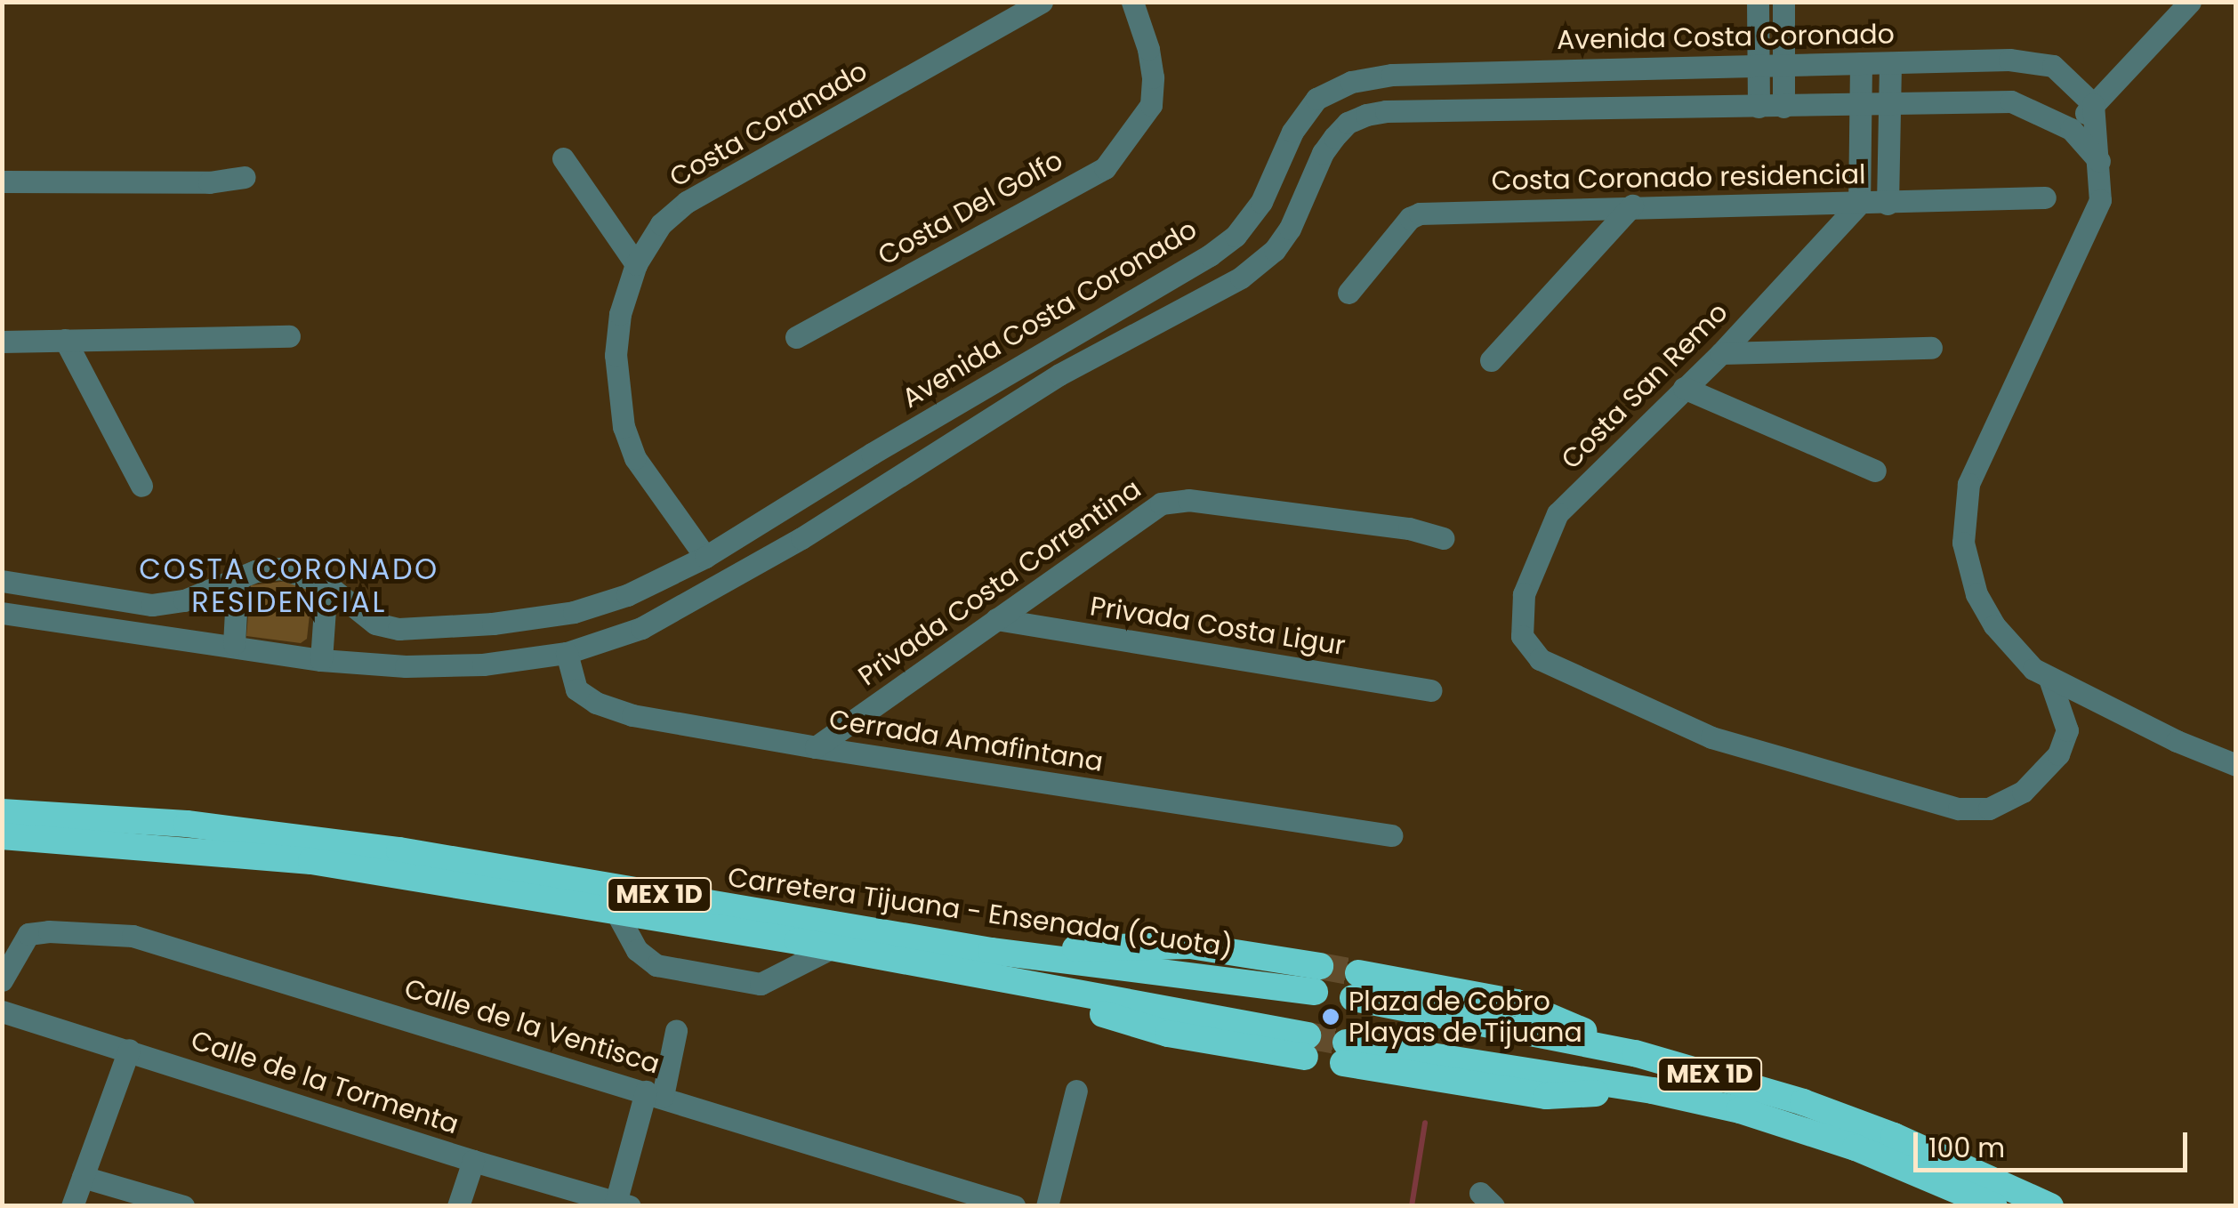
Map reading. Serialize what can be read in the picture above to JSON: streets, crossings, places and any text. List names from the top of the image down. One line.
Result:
{"streets":{"highway":["MEX 1D","Carretera Tijuana - Ensenada (Cuota)"],"street":["Avenida Costa Coronado","Costa Coranado","Costa Coronado residencial","Costa Del Golfo","Costa San Remo","Privada Costa Correntina","Privada Costa Ligur","Cerrada Amafintana","Calle de la Ventisca","Calle de la Tormenta"]},"crossings":[["Avenida Costa Coronado","Costa Coranado"],["Costa Coronado residencial","Costa San Remo"],["Privada Costa Correntina","Privada Costa Ligur"],["Privada Costa Correntina","Cerrada Amafintana"]],"districts":["COSTA CORONADO RESIDENCIAL"],"places":["Plaza de Cobro Playas de Tijuana"],"scale_bar":"100 m"}
